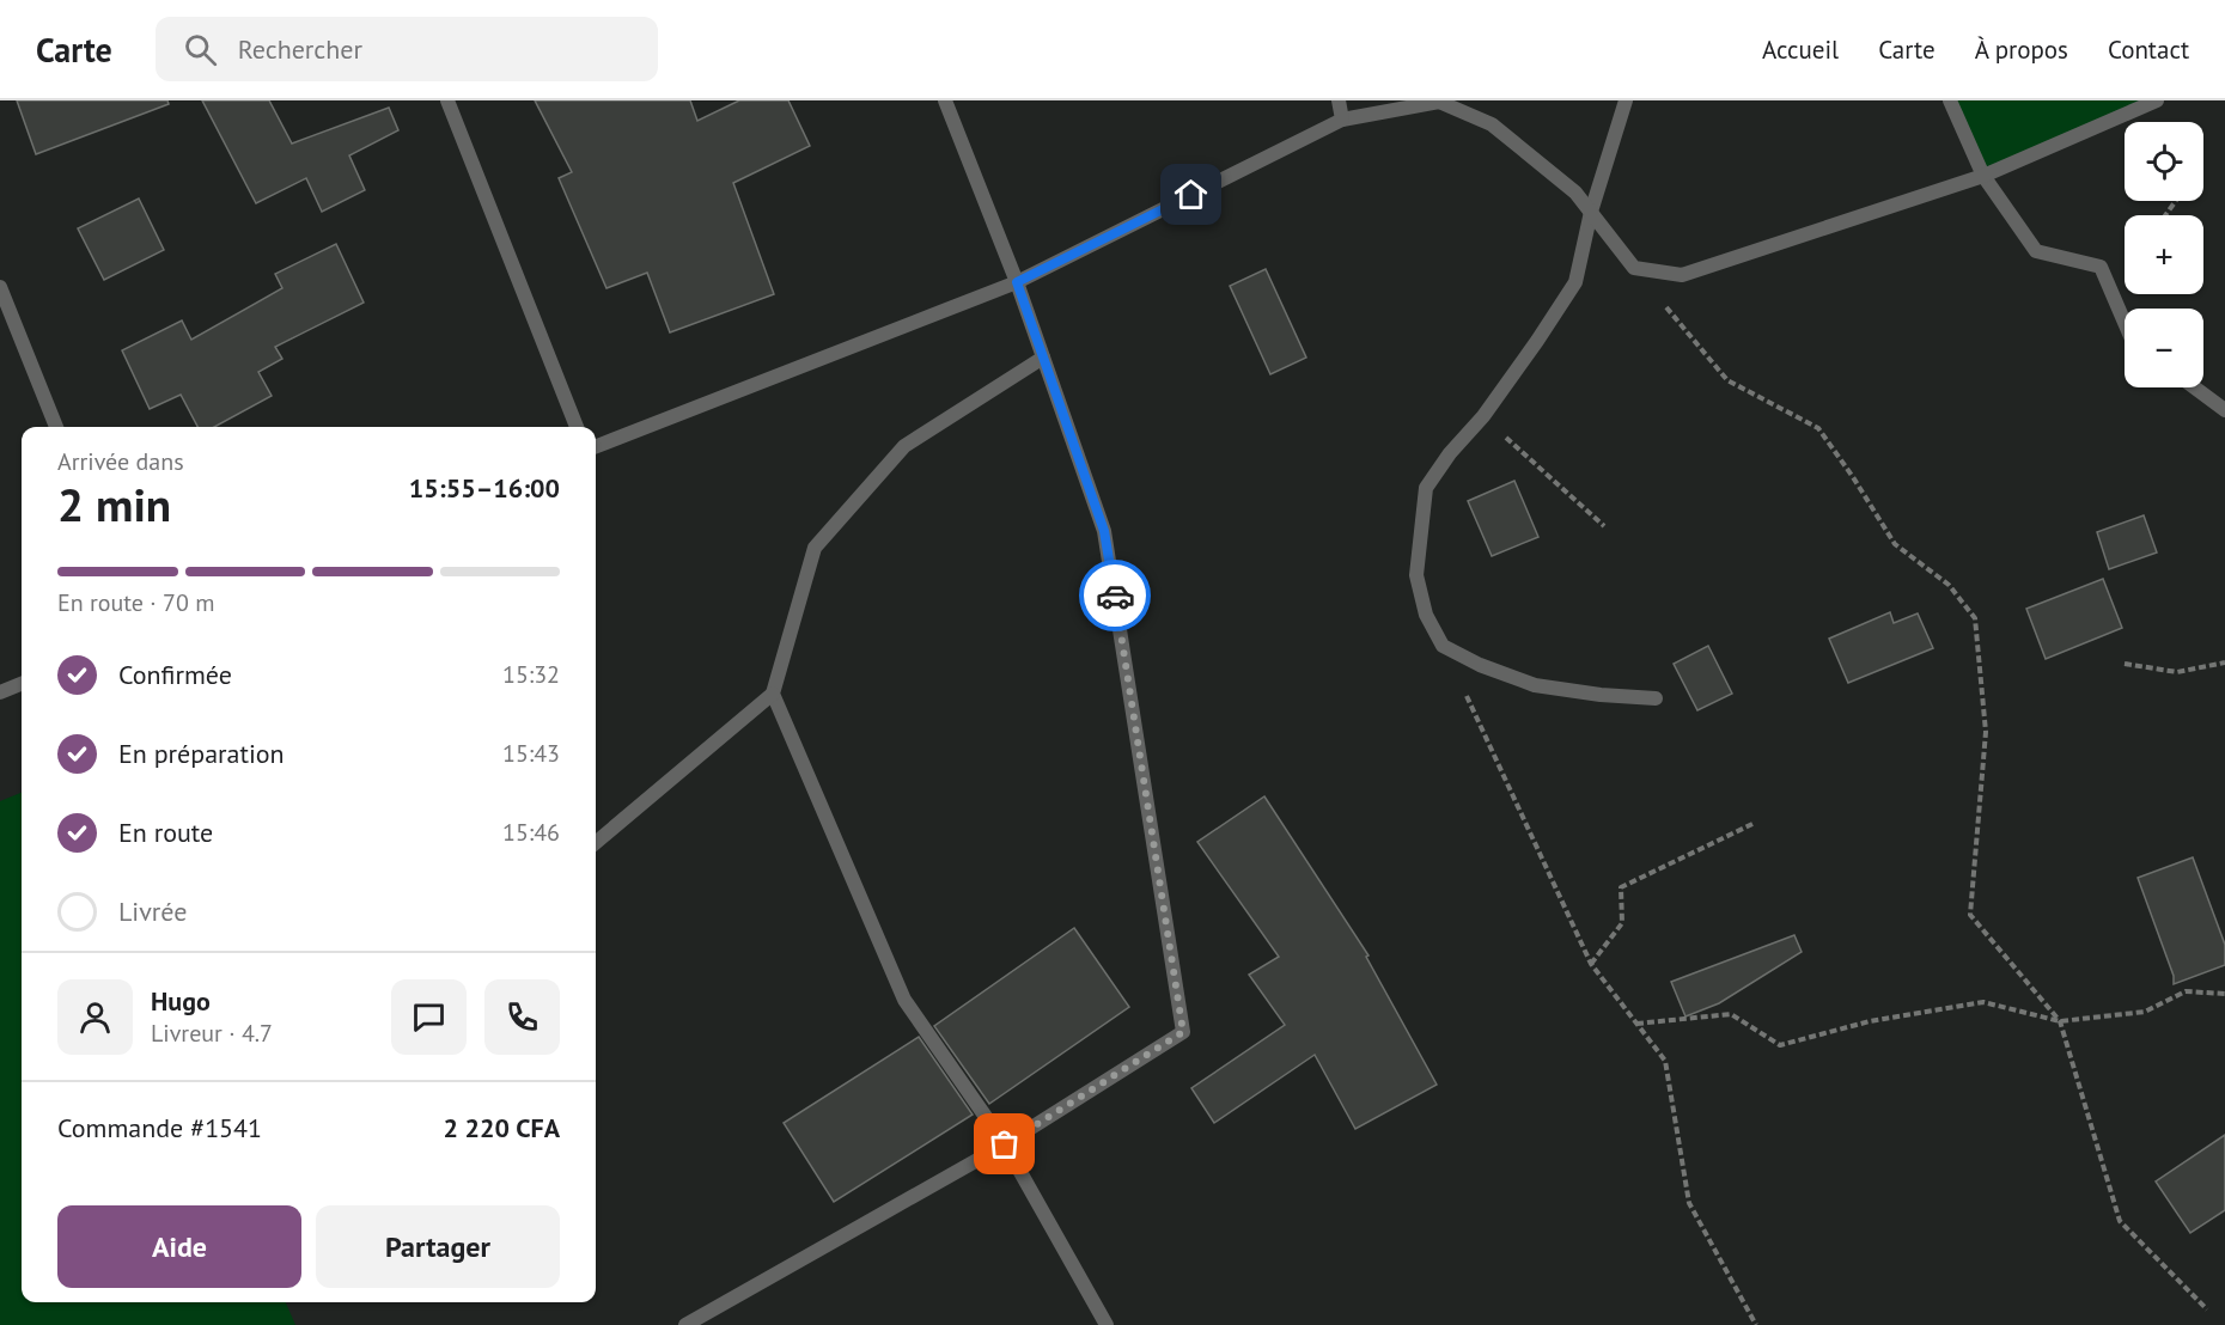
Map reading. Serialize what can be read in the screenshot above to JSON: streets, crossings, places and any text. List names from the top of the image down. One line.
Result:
{"page":{"header":"Carte","search":"Rechercher","nav":["Accueil","Carte","À propos","Contact"],"map_buttons":["+","−"],"heading":["2 min","Arrivée dans","15:55–16:00"],"panel":["Hugo","Livreur · 4.7","Commande #1541","2 220 CFA"],"bar":"En route · 70 m","list":[["Confirmée","15:32"],["En préparation","15:43"],["En route","15:46"],"Livrée"],"buttons":["Aide","Partager"]}}
